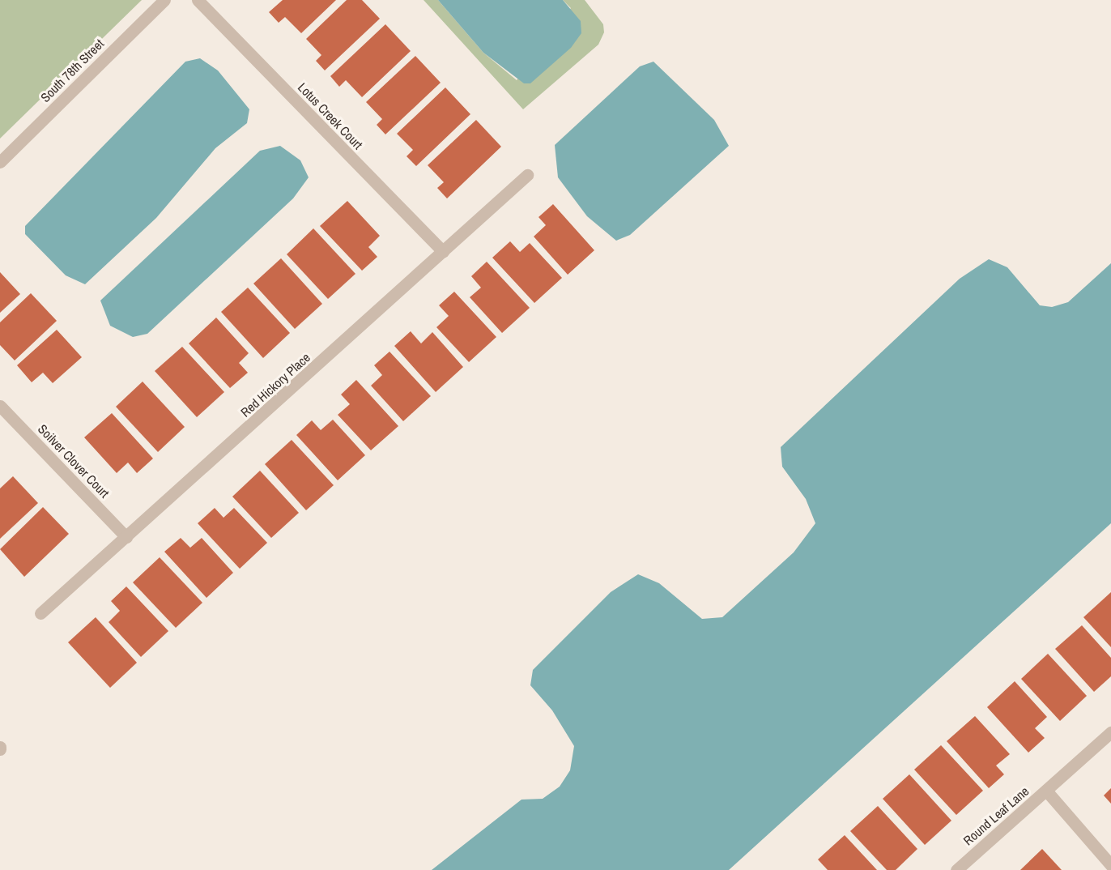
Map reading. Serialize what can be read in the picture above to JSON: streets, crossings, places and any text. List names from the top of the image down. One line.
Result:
{"streets":{"street":["South 78th Street","Lotus Creek Court","Red Hickory Place","Soilver Clover Court","Round Leaf Lane"]},"crossings":[["Lotus Creek Court","Red Hickory Place"],["Red Hickory Place","Soilver Clover Court"]]}
